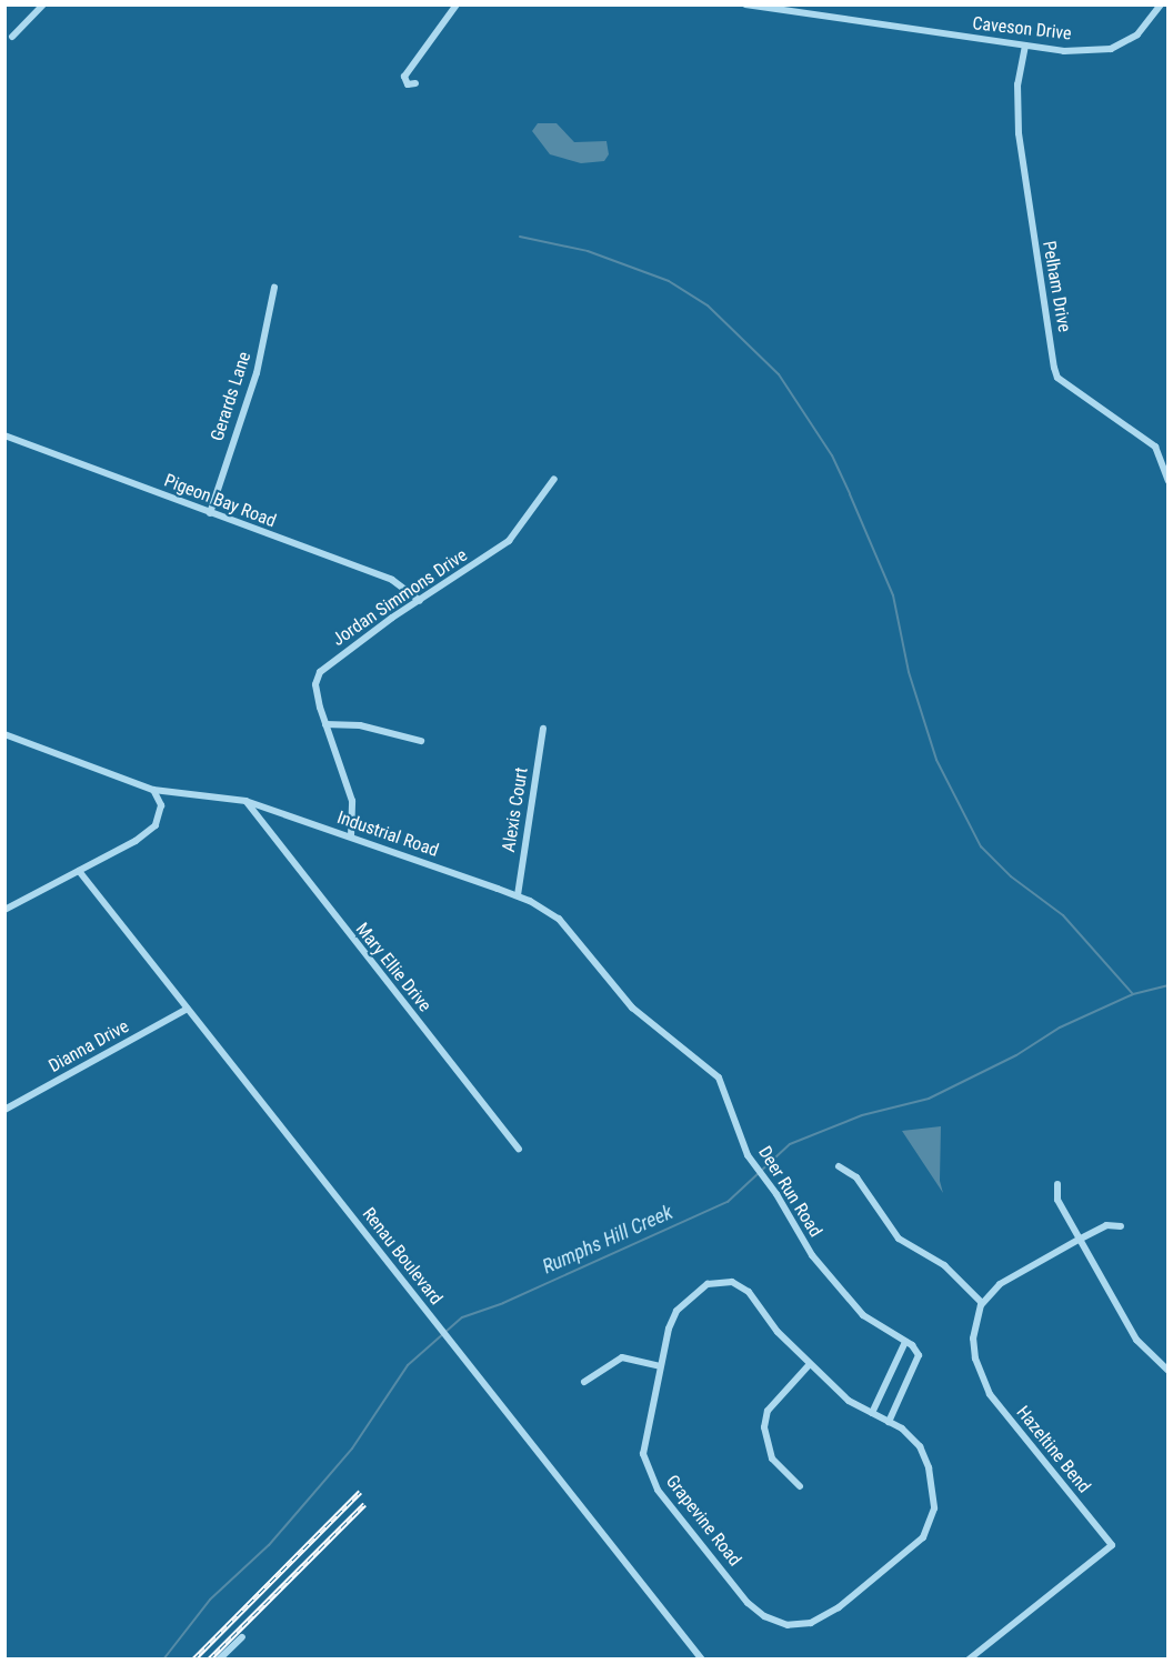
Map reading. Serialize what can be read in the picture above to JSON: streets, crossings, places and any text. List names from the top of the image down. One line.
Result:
{"streets":{"street":["Caveson Drive","Pelham Drive","Gerards Lane","Pigeon Bay Road","Jordan Simmons Drive","Alexis Court","Industrial Road","Mary Ellie Drive","Dianna Drive","Deer Run Road","Renau Boulevard","Hazeltine Bend","Grapevine Road"]},"crossings":[["Caveson Drive","Pelham Drive"],["Gerards Lane","Pigeon Bay Road"],["Pigeon Bay Road","Jordan Simmons Drive"],["Jordan Simmons Drive","Industrial Road"],["Alexis Court","Industrial Road"],["Industrial Road","Mary Ellie Drive"],["Industrial Road","Deer Run Road"],["Dianna Drive","Renau Boulevard"]],"water":["Rumphs Hill Creek"]}
